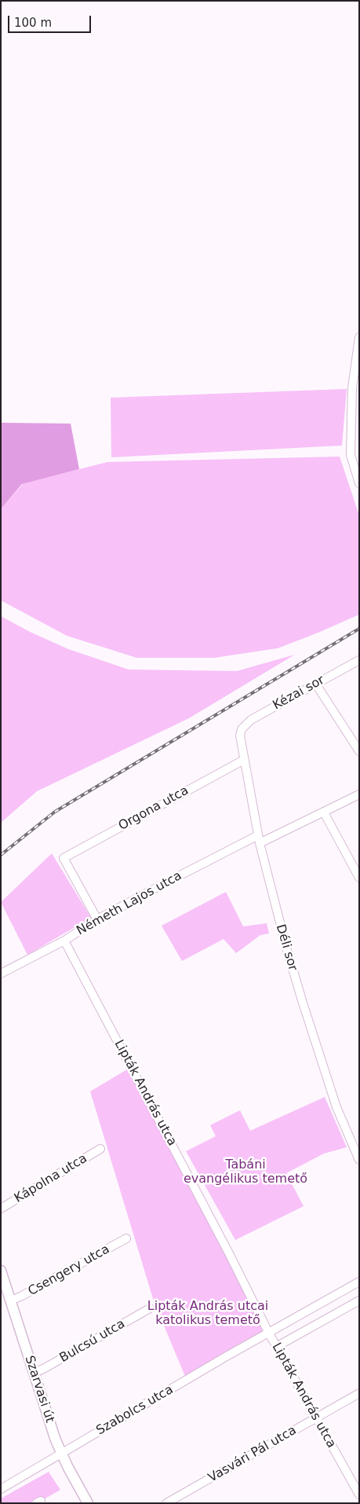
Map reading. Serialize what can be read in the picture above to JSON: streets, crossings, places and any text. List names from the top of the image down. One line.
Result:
{"streets":{"main road":["Szarvasi út"],"street":["Kézai sor","Orgona utca","Németh Lajos utca","Déli sor","Lipták András utca","Kápolna utca","Csengery utca","Bulcsú utca","Szabolcs utca","Vasvári Pál utca"]},"crossings":[["Kézai sor","Déli sor"],["Orgona utca","Németh Lajos utca"],["Orgona utca","Déli sor"],["Németh Lajos utca","Déli sor"],["Németh Lajos utca","Lipták András utca"],["Lipták András utca","Szabolcs utca"],["Lipták András utca","Vasvári Pál utca"],["Csengery utca","Szarvasi út"],["Bulcsú utca","Szarvasi út"],["Szarvasi út","Szabolcs utca"]],"parks":["Tabáni evangélikus temető","Lipták András utcai katolikus temető"],"scale_bar":"100 m"}
